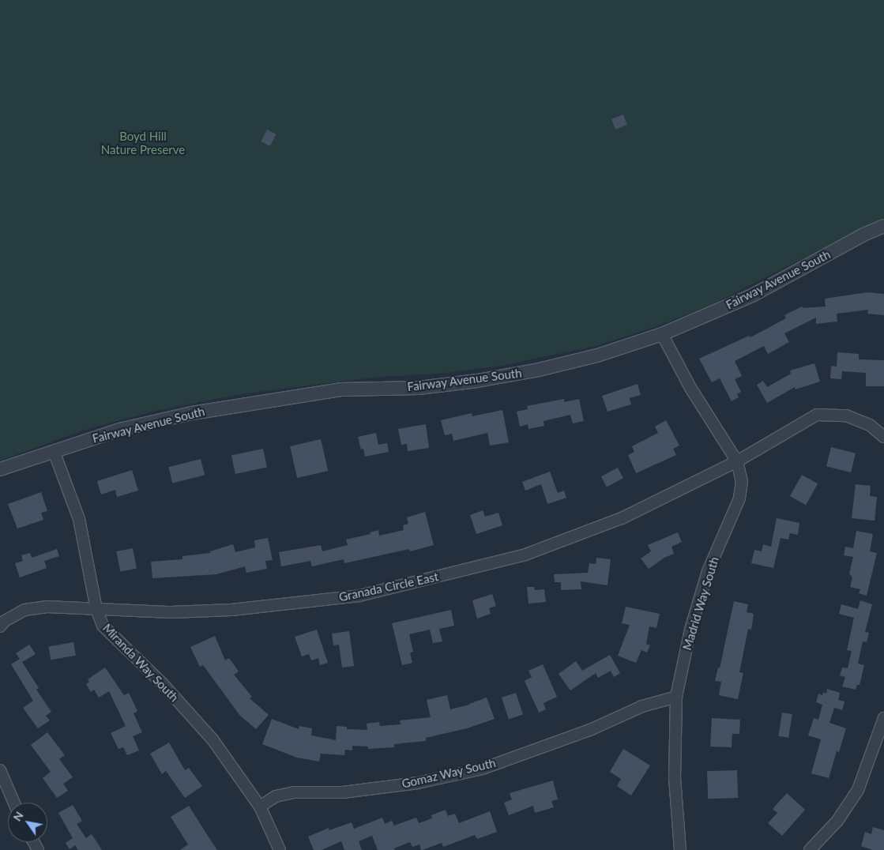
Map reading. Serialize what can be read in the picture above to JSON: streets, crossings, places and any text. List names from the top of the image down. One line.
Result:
{"streets":{"street":["Fairway Avenue South","Granada Circle East","Madrid Way South","Miranda Way South","Gomaz Way South"]},"crossings":[["Fairway Avenue South","Madrid Way South"],["Fairway Avenue South","Miranda Way South"],["Granada Circle East","Madrid Way South"],["Granada Circle East","Miranda Way South"],["Madrid Way South","Gomaz Way South"],["Miranda Way South","Gomaz Way South"]],"parks":["Boyd Hill Nature Preserve"],"north":"top left"}
